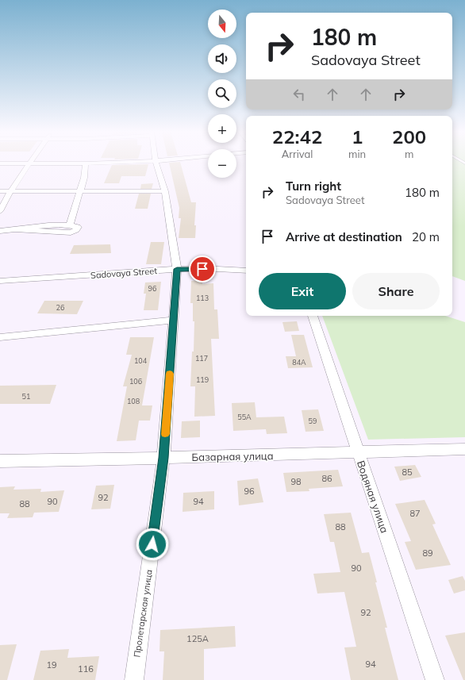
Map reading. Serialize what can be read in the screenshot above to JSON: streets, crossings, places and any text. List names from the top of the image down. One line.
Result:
{"streets":{"street":["Sadovaya Street","Базарная улица","Водяная улица","Пролетарская улица"]},"crossings":[["Sadovaya Street","Пролетарская улица"],["Базарная улица","Водяная улица"],["Базарная улица","Пролетарская улица"]],"house_numbers":["96","113","26","117","104","84А","119","106","51","108","55А","59","85","86","98","96","92","90","94","88","87","88","89","90","92","125А","94","19","116"],"north":"bottom","page":{"map_buttons":["+","−"],"turn":["180 m","Sadovaya Street"],"eta":["22:42","Arrival","1","min","200","m"],"list":[{"name":"Turn right","note":"Sadovaya Street","value":"180 m"},{"name":"Arrive at destination","value":"20 m"}],"buttons":["Exit","Share"]}}
